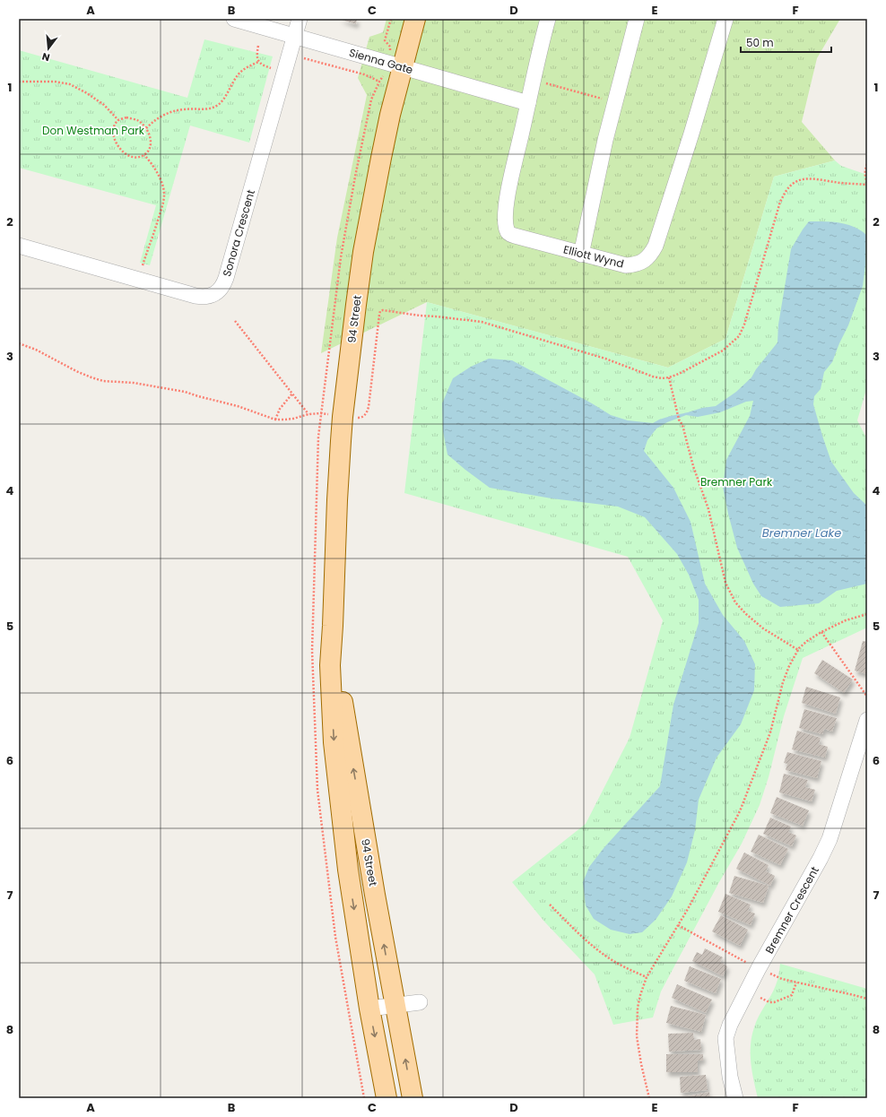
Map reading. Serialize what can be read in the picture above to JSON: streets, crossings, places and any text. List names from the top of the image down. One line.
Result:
{"streets":{"main road":["94 Street"],"street":["Sienna Gate","Sonora Crescent","Elliott Wynd","Bremner Crescent"]},"crossings":[["Sienna Gate","Sonora Crescent"],["Sienna Gate","Elliott Wynd"],["Sienna Gate","94 Street"]],"water":["Bremner Lake"],"parks":["Don Westman Park","Bremner Park"],"scale_bar":"50 m","north":"bottom","grid":{"columns":["A","B","C","D","E","F"],"rows":["1","2","3","4","5","6","7","8"]}}
